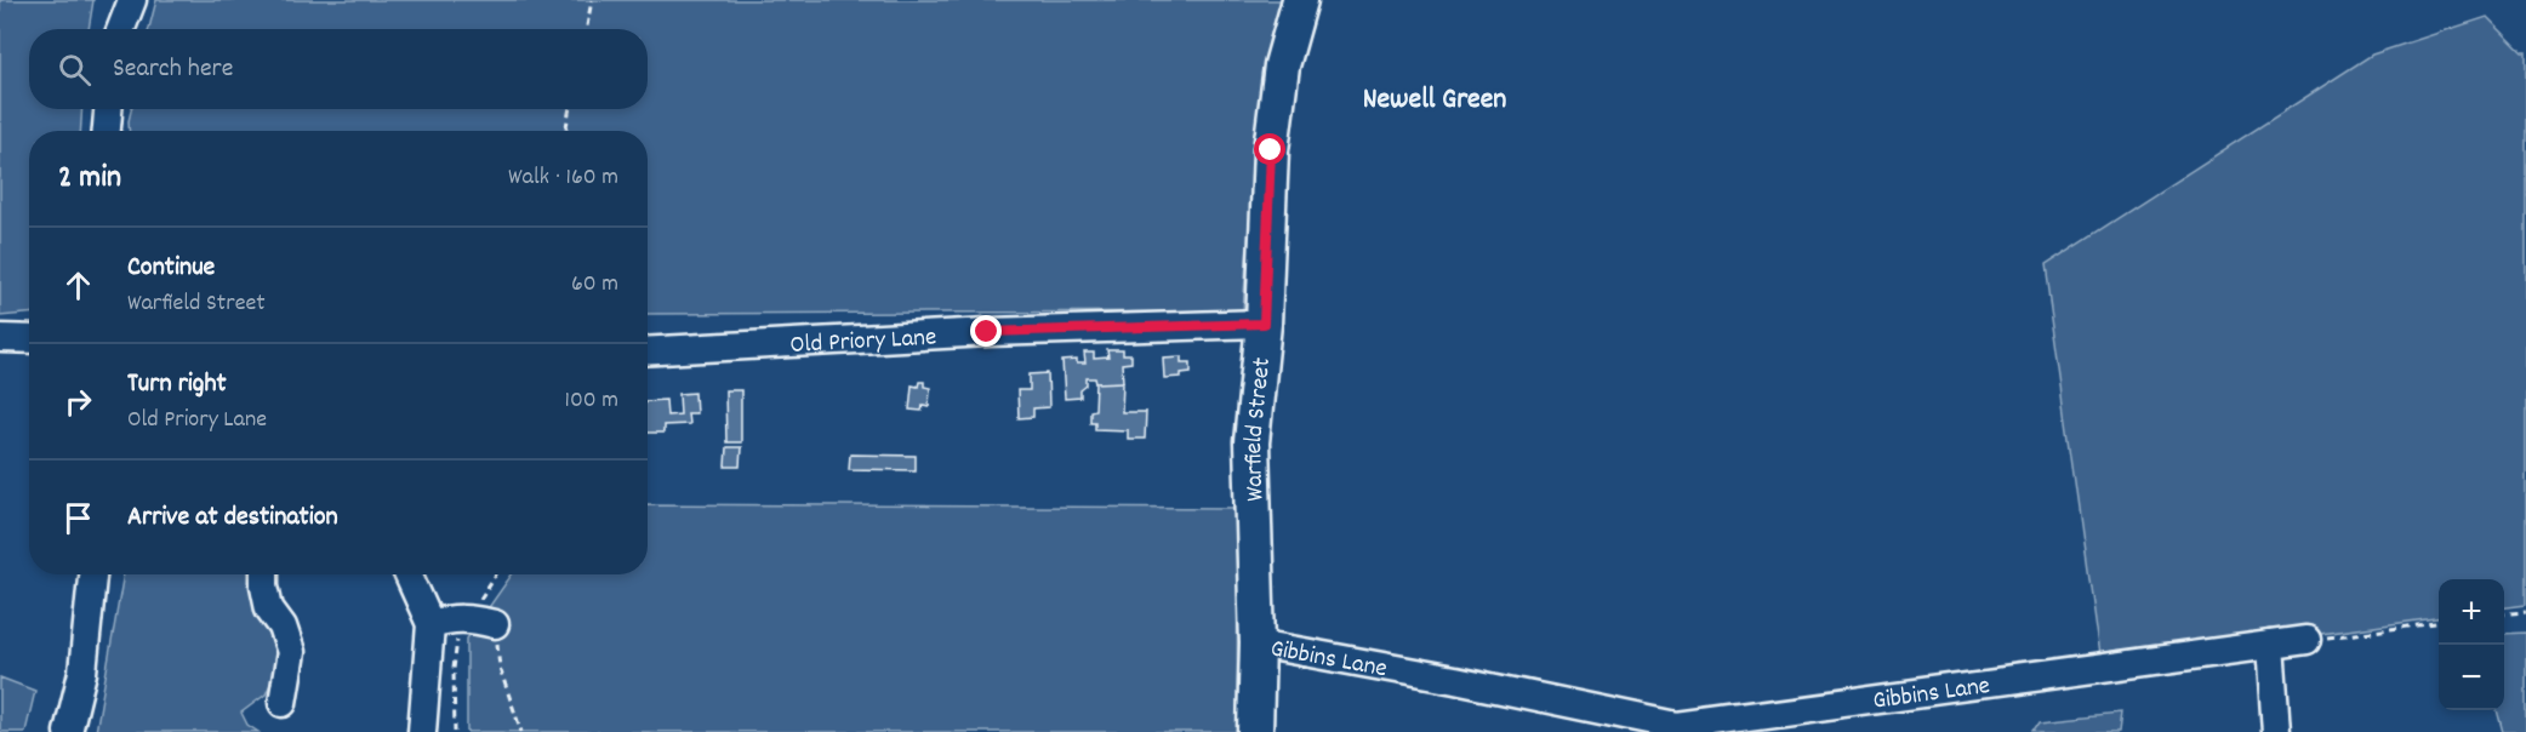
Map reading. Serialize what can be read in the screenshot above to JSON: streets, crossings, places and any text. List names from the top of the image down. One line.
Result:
{"streets":{"main road":["Warfield Street"],"street":["Old Priory Lane","Gibbins Lane"]},"crossings":[["Old Priory Lane","Warfield Street"],["Warfield Street","Gibbins Lane"]],"districts":["Newell Green"],"page":{"search":"Search here","heading":["2 min","Walk · 160 m"],"list":[["Continue","Warfield Street","60 m"],["Turn right","Old Priory Lane","100 m"],"Arrive at destination"],"map_buttons":["+","−"]}}
